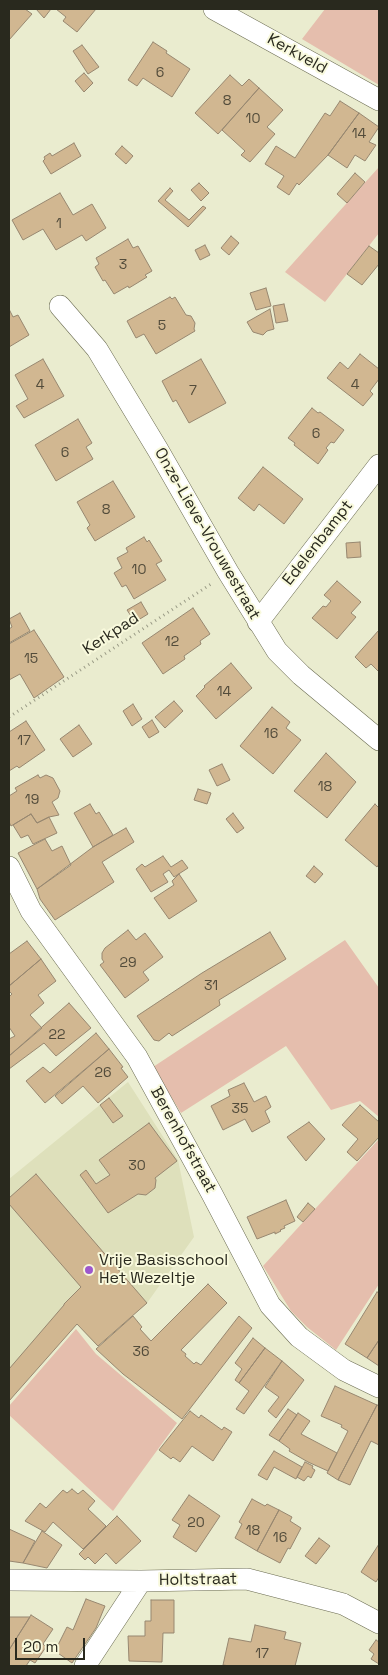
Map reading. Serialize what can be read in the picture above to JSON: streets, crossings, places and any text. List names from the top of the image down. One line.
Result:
{"streets":{"street":["Kerkveld","Onze-Lieve-Vrouwestraat","Edelenbampt","Berenhofstraat","Holtstraat"],"path":["Kerkpad"]},"crossings":[["Onze-Lieve-Vrouwestraat","Edelenbampt"],["Onze-Lieve-Vrouwestraat","Kerkpad"]],"places":["Vrije Basisschool Het Wezeltje"],"house_numbers":["6","8","10","14","1","3","5","4","4","7","6","6","8","10","12","15","14","16","17","18","19","29","31","22","26","35","30","36","20","18","16","17"],"scale_bar":"20 m"}
